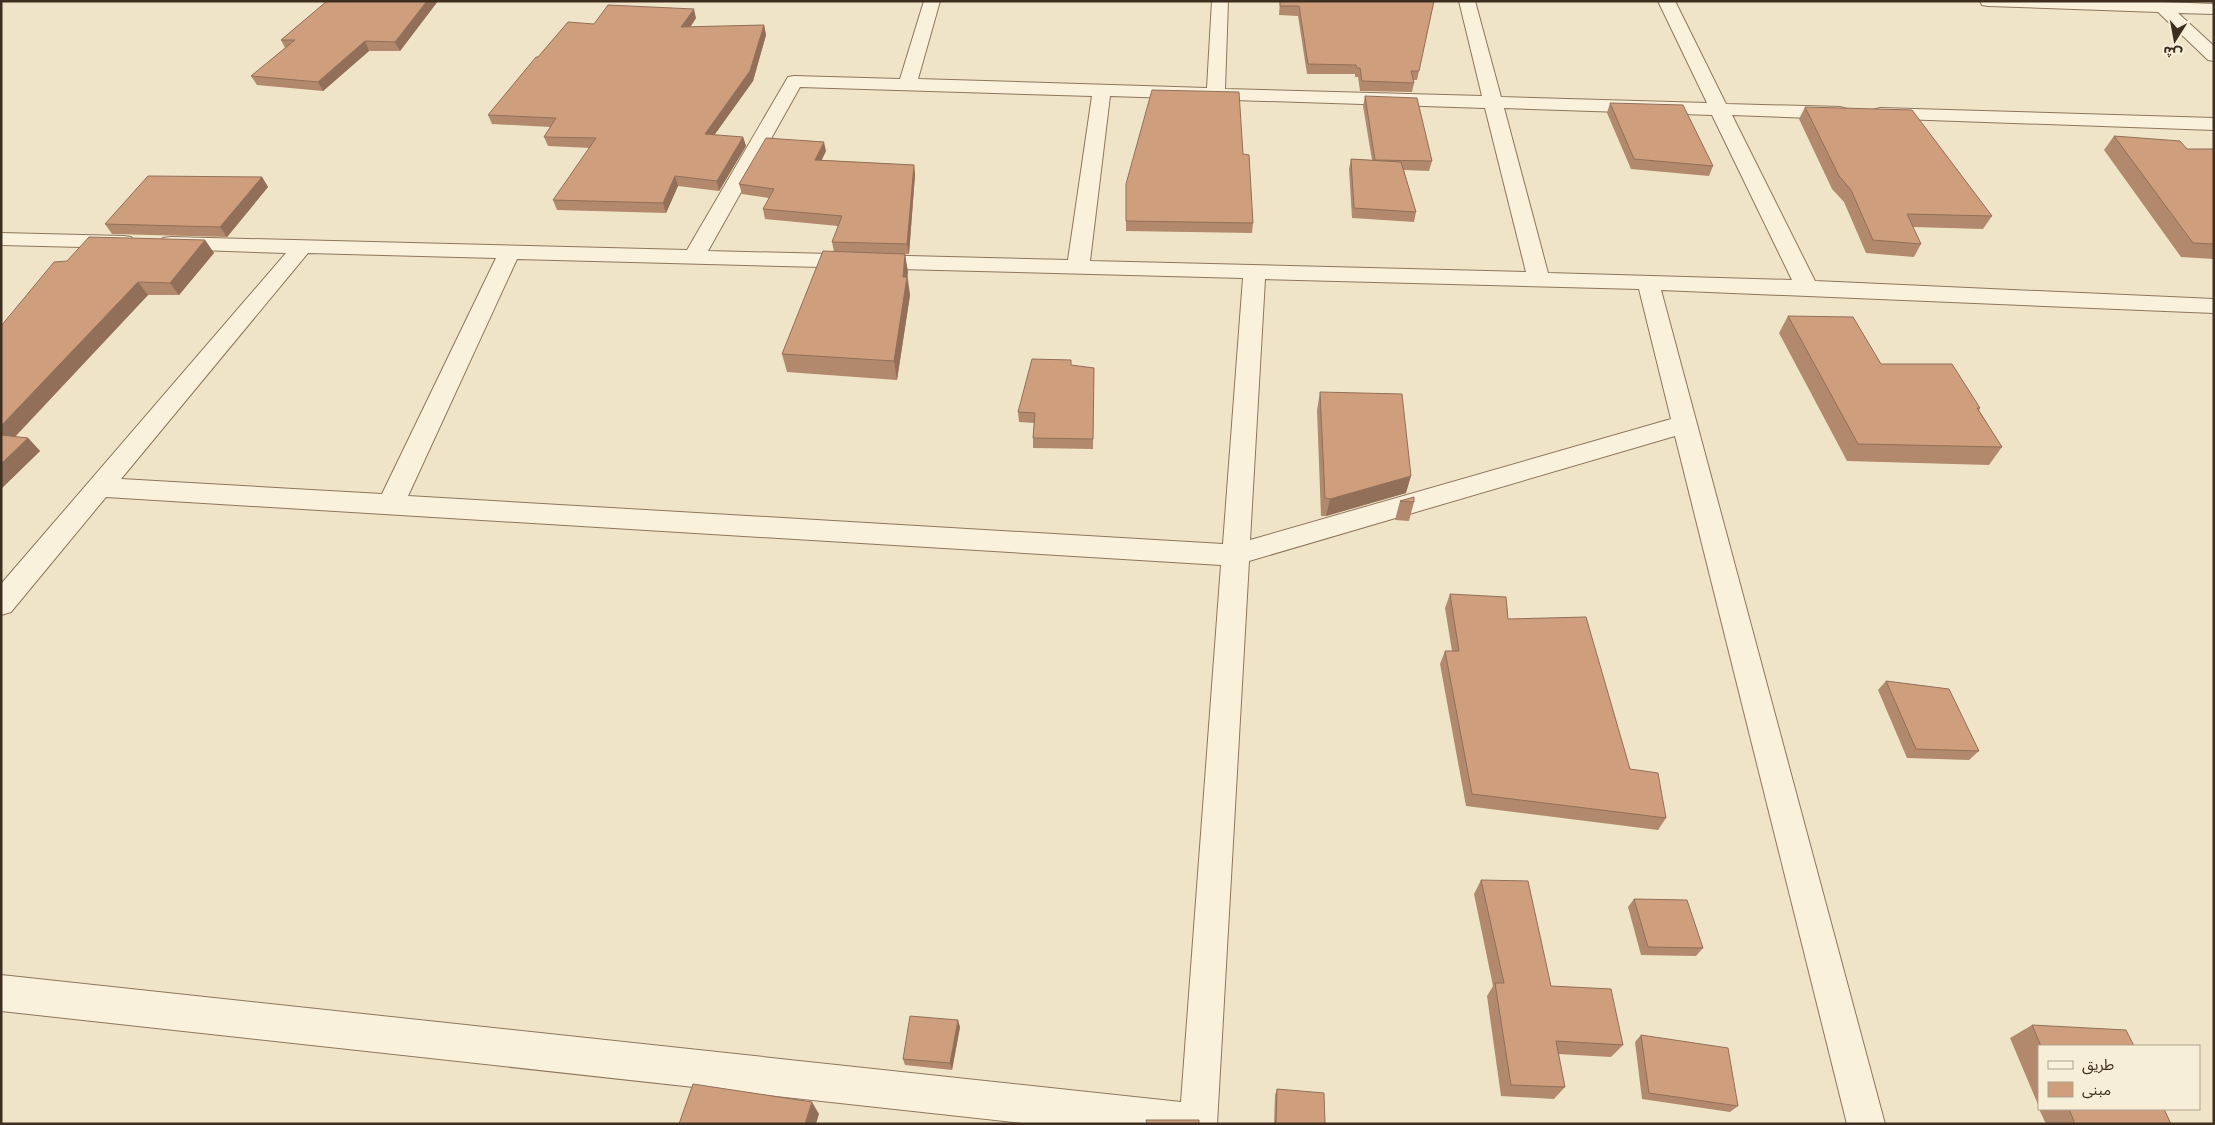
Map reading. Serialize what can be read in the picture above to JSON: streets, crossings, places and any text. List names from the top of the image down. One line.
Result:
{"legend":["طريق","مبنى"],"north":"bottom"}
